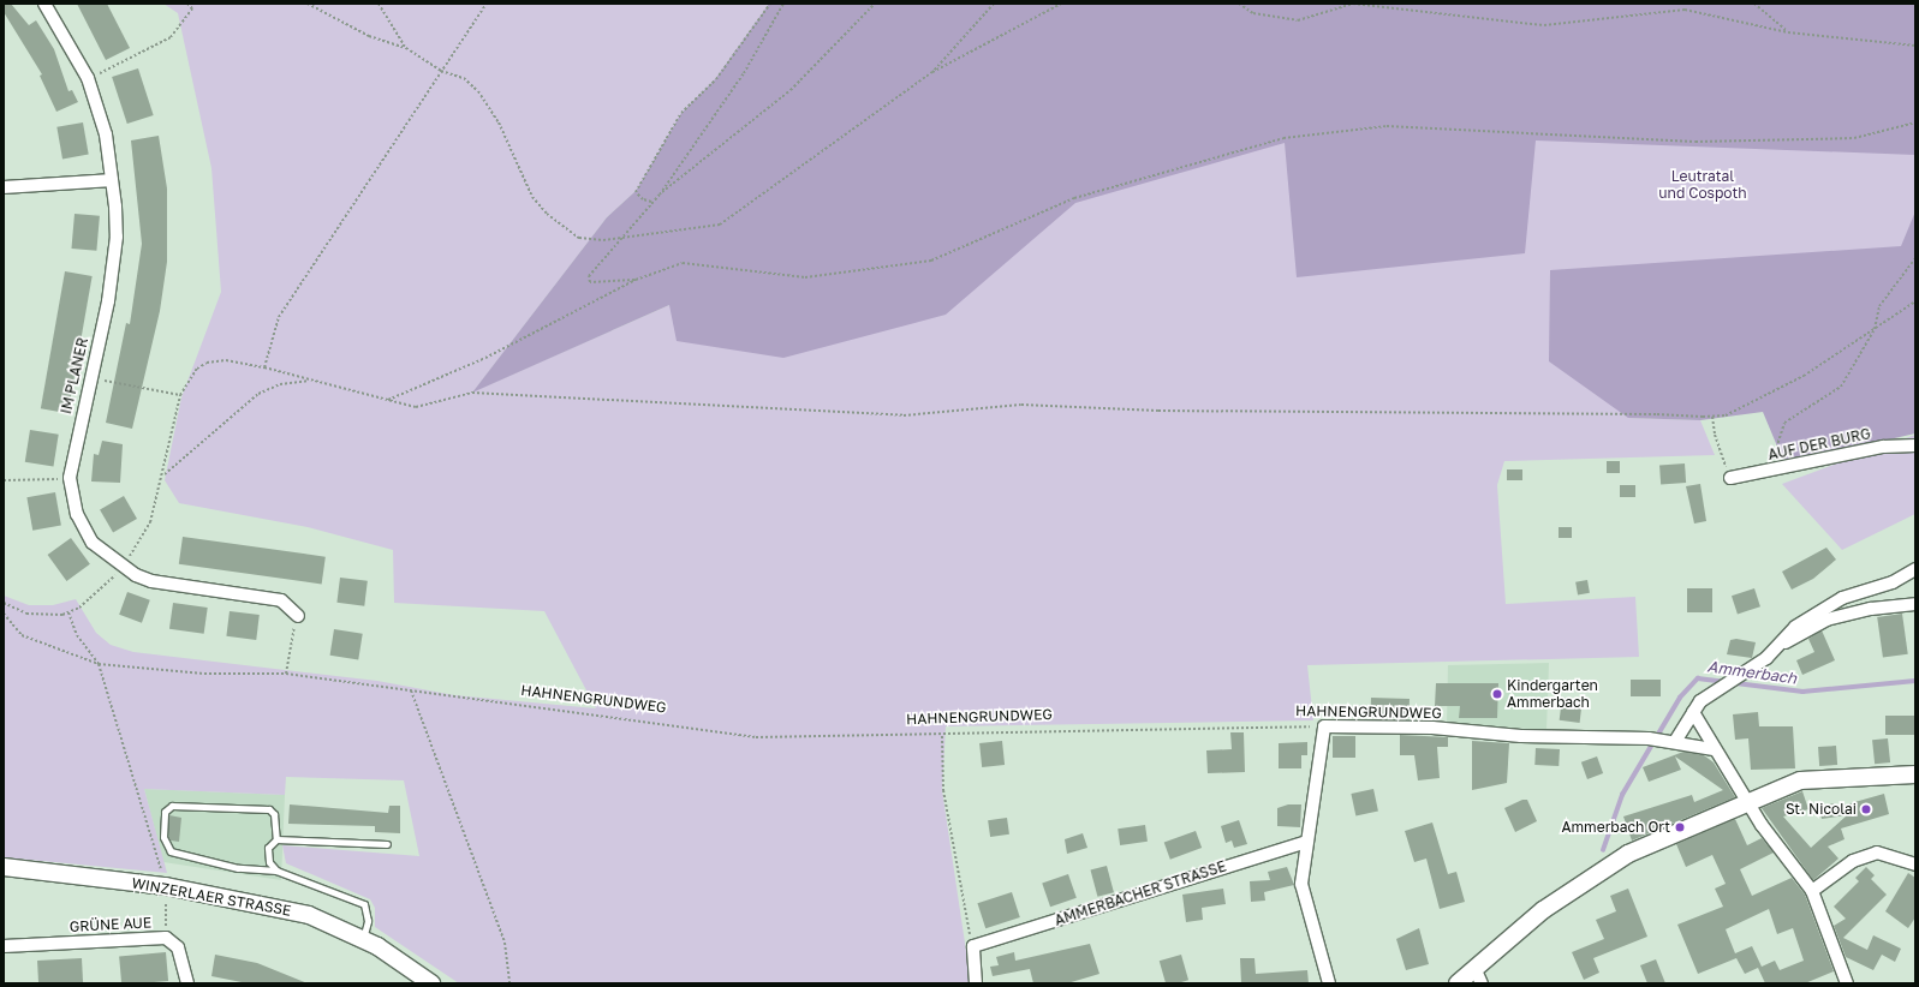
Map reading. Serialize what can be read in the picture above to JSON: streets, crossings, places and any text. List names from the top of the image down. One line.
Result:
{"streets":{"main road":["WINZERLAER STRASSE"],"street":["IM PLANER","AUF DER BURG","HAHNENGRUNDWEG","AMMERBACHER STRASSE","GRÜNE AUE"]},"water":["Ammerbach"],"parks":["Leutratal und Cospoth"],"places":["Kindergarten Ammerbach","St. Nicolai","Ammerbach Ort"]}
